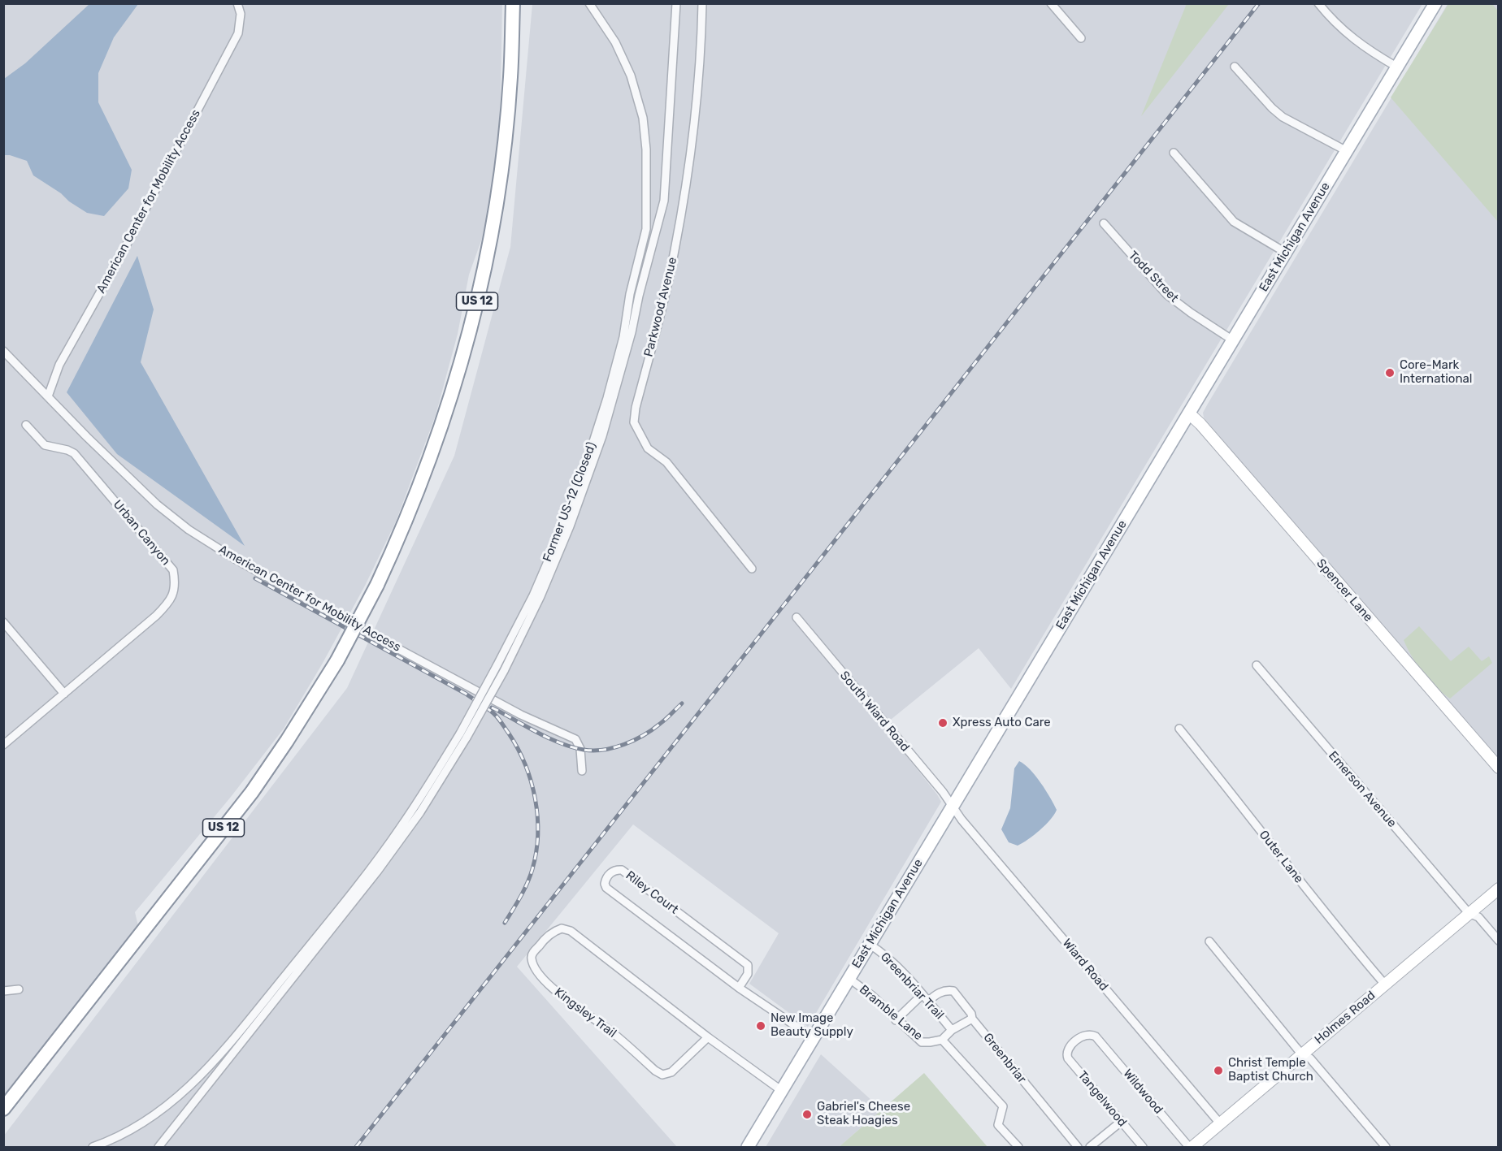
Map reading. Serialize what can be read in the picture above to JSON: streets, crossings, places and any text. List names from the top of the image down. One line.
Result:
{"streets":{"highway":["US 12"],"main road":["East Michigan Avenue"],"street":["American Center for Mobility Access","Todd Street","Parkwood Avenue","Former US-12 (Closed)","Urban Canyon","Spencer Lane","South Wiard Road","Emerson Avenue","Outer Lane","Riley Court","Wiard Road","Greenbriar Trail","Kingsley Trail","Bramble Lane","Holmes Road","Greenbriar","Wildwood","Tangelwood"]},"crossings":[["East Michigan Avenue","Todd Street"],["East Michigan Avenue","Spencer Lane"],["East Michigan Avenue","South Wiard Road"],["East Michigan Avenue","Riley Court"],["East Michigan Avenue","Wiard Road"],["East Michigan Avenue","Greenbriar Trail"],["East Michigan Avenue","Kingsley Trail"],["East Michigan Avenue","Bramble Lane"],["South Wiard Road","Wiard Road"],["Emerson Avenue","Holmes Road"],["Outer Lane","Holmes Road"],["Wiard Road","Holmes Road"],["Greenbriar Trail","Bramble Lane"],["Greenbriar Trail","Greenbriar"],["Holmes Road","Wildwood"],["Wildwood","Tangelwood"]],"places":["Core-Mark International","Xpress Auto Care","New Image Beauty Supply","Christ Temple Baptist Church","Gabriel's Cheese Steak Hoagies"]}
